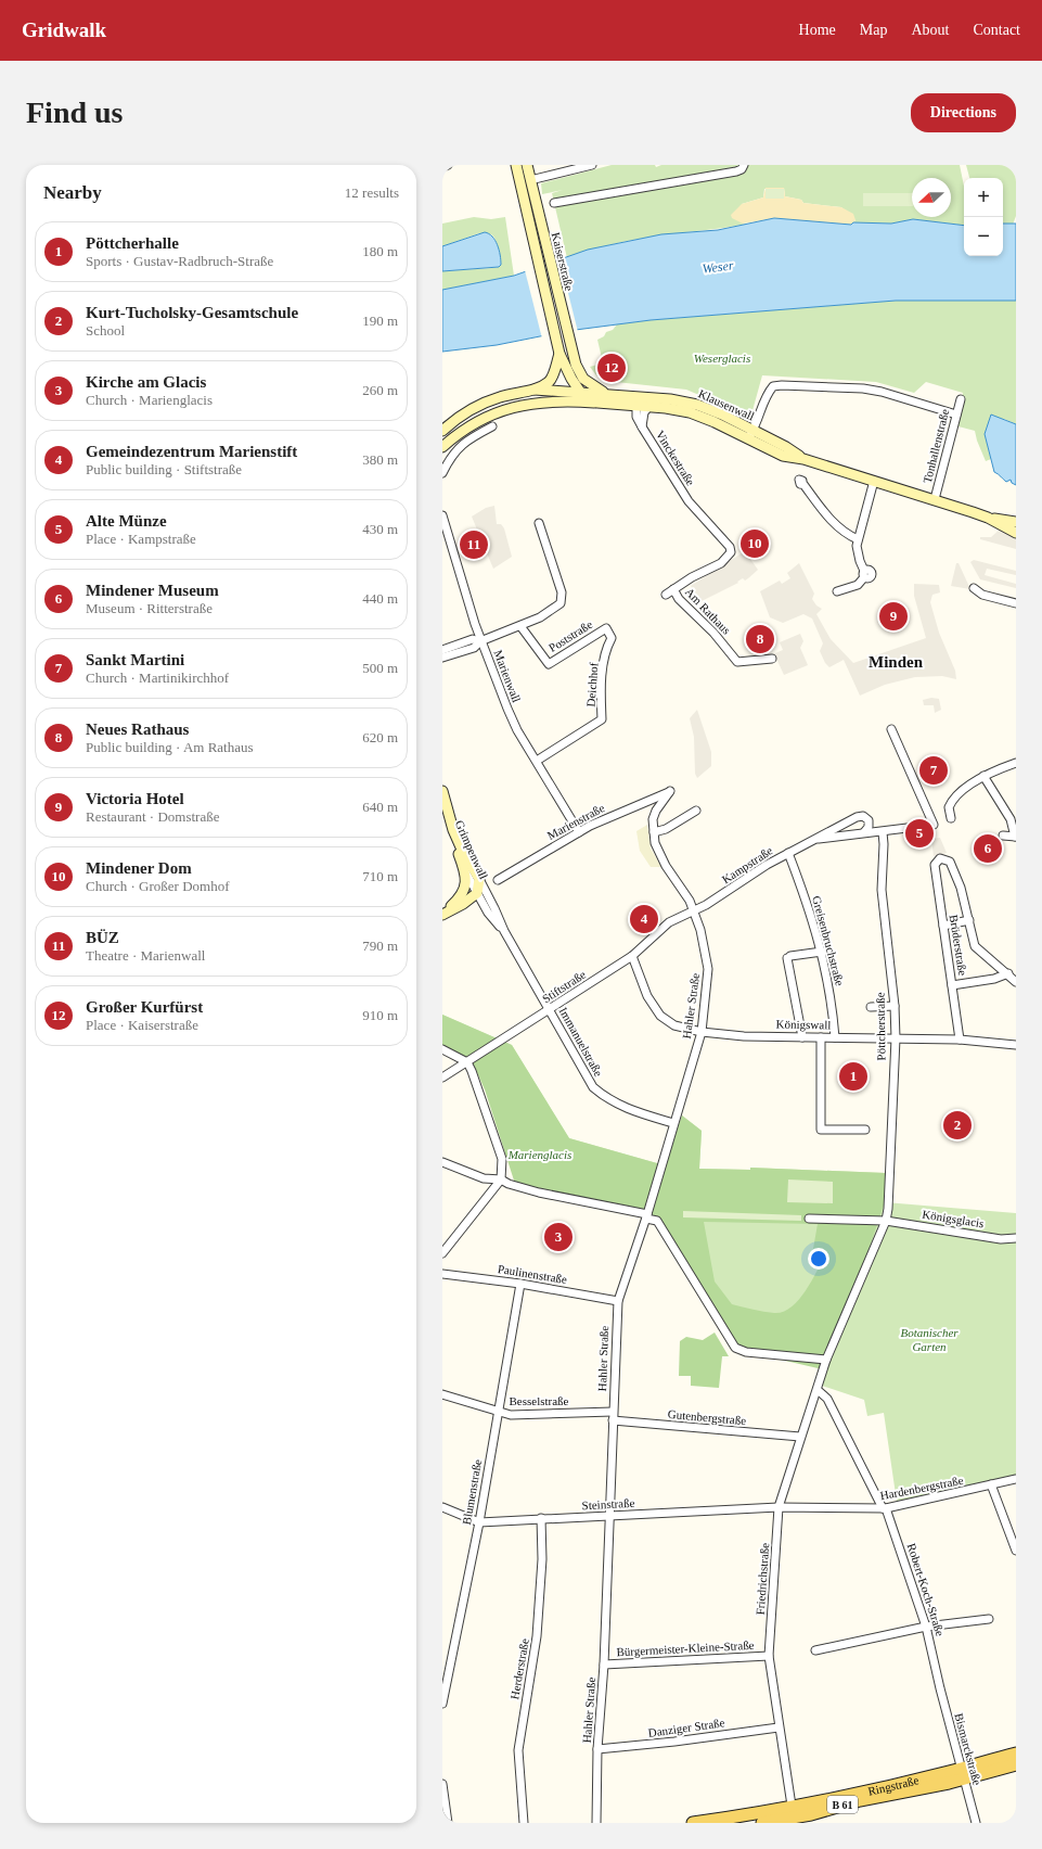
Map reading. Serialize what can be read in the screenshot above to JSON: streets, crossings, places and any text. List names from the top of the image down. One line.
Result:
{"streets":{"main road":["Kaiserstraße","Klausenwall","Grimpenwall","Ringstraße","B 61"],"street":["Tonhallenstraße","Vinckestraße","Am Rathaus","Poststraße","Marienwall","Deichhof","Marienstraße","Kampstraße","Greisenbruchstraße","Brüderstraße","Stiftstraße","Hahler Straße","Königswall","Pöttcherstraße","Immanuelstraße","Königsglacis","Paulinenstraße","Besselstraße","Gutenbergstraße","Hardenbergstraße","Blumenstraße","Steinstraße","Friedrichstraße","Robert-Koch-Straße","Bürgermeister-Kleine-Straße","Herderstraße","Danziger Straße","Bismarckstraße"]},"crossings":[["Kaiserstraße","Klausenwall"],["Klausenwall","Tonhallenstraße"],["Klausenwall","Vinckestraße"],["Vinckestraße","Am Rathaus"],["Poststraße","Deichhof"],["Marienwall","Deichhof"],["Marienwall","Marienstraße"],["Marienstraße","Hahler Straße"],["Grimpenwall","Immanuelstraße"],["Kampstraße","Greisenbruchstraße"],["Kampstraße","Stiftstraße"],["Kampstraße","Hahler Straße"],["Kampstraße","Pöttcherstraße"],["Greisenbruchstraße","Königswall"],["Brüderstraße","Königswall"],["Stiftstraße","Hahler Straße"],["Stiftstraße","Königswall"],["Stiftstraße","Immanuelstraße"],["Hahler Straße","Königswall"],["Hahler Straße","Immanuelstraße"],["Hahler Straße","Paulinenstraße"],["Hahler Straße","Besselstraße"],["Hahler Straße","Gutenbergstraße"],["Hahler Straße","Steinstraße"],["Hahler Straße","Bürgermeister-Kleine-Straße"],["Hahler Straße","Danziger Straße"],["Königswall","Pöttcherstraße"],["Pöttcherstraße","Königsglacis"],["Paulinenstraße","Blumenstraße"],["Besselstraße","Blumenstraße"],["Gutenbergstraße","Friedrichstraße"],["Hardenbergstraße","Steinstraße"],["Hardenbergstraße","Friedrichstraße"],["Hardenbergstraße","Robert-Koch-Straße"],["Blumenstraße","Steinstraße"],["Steinstraße","Friedrichstraße"],["Steinstraße","Herderstraße"],["Friedrichstraße","Robert-Koch-Straße"],["Friedrichstraße","Bürgermeister-Kleine-Straße"],["Friedrichstraße","Danziger Straße"],["Friedrichstraße","Ringstraße"],["Robert-Koch-Straße","Bismarckstraße"],["Bismarckstraße","Ringstraße"]],"districts":["Minden"],"water":["Weser"],"parks":["Weserglacis","Marienglacis","Botanischer Garten"],"north":"left","page":{"header":"Gridwalk","nav":["Home","Map","About","Contact"],"buttons":"Directions","title":"Find us","heading":["Nearby","12 results"],"map_buttons":["+","−"],"list":[{"mark":"1","name":"Pöttcherhalle","note":"Sports · Gustav-Radbruch-Straße","value":"180 m"},{"mark":"2","name":"Kurt-Tucholsky-Gesamtschule","note":"School","value":"190 m"},{"mark":"3","name":"Kirche am Glacis","note":"Church · Marienglacis","value":"260 m"},{"mark":"4","name":"Gemeindezentrum Marienstift","note":"Public building · Stiftstraße","value":"380 m"},{"mark":"5","name":"Alte Münze","note":"Place · Kampstraße","value":"430 m"},{"mark":"6","name":"Mindener Museum","note":"Museum · Ritterstraße","value":"440 m"},{"mark":"7","name":"Sankt Martini","note":"Church · Martinikirchhof","value":"500 m"},{"mark":"8","name":"Neues Rathaus","note":"Public building · Am Rathaus","value":"620 m"},{"mark":"9","name":"Victoria Hotel","note":"Restaurant · Domstraße","value":"640 m"},{"mark":"10","name":"Mindener Dom","note":"Church · Großer Domhof","value":"710 m"},{"mark":"11","name":"BÜZ","note":"Theatre · Marienwall","value":"790 m"},{"mark":"12","name":"Großer Kurfürst","note":"Place · Kaiserstraße","value":"910 m"}],"pins":["12","10","11","9","8","7","5","6","4","1","2","3"]}}
